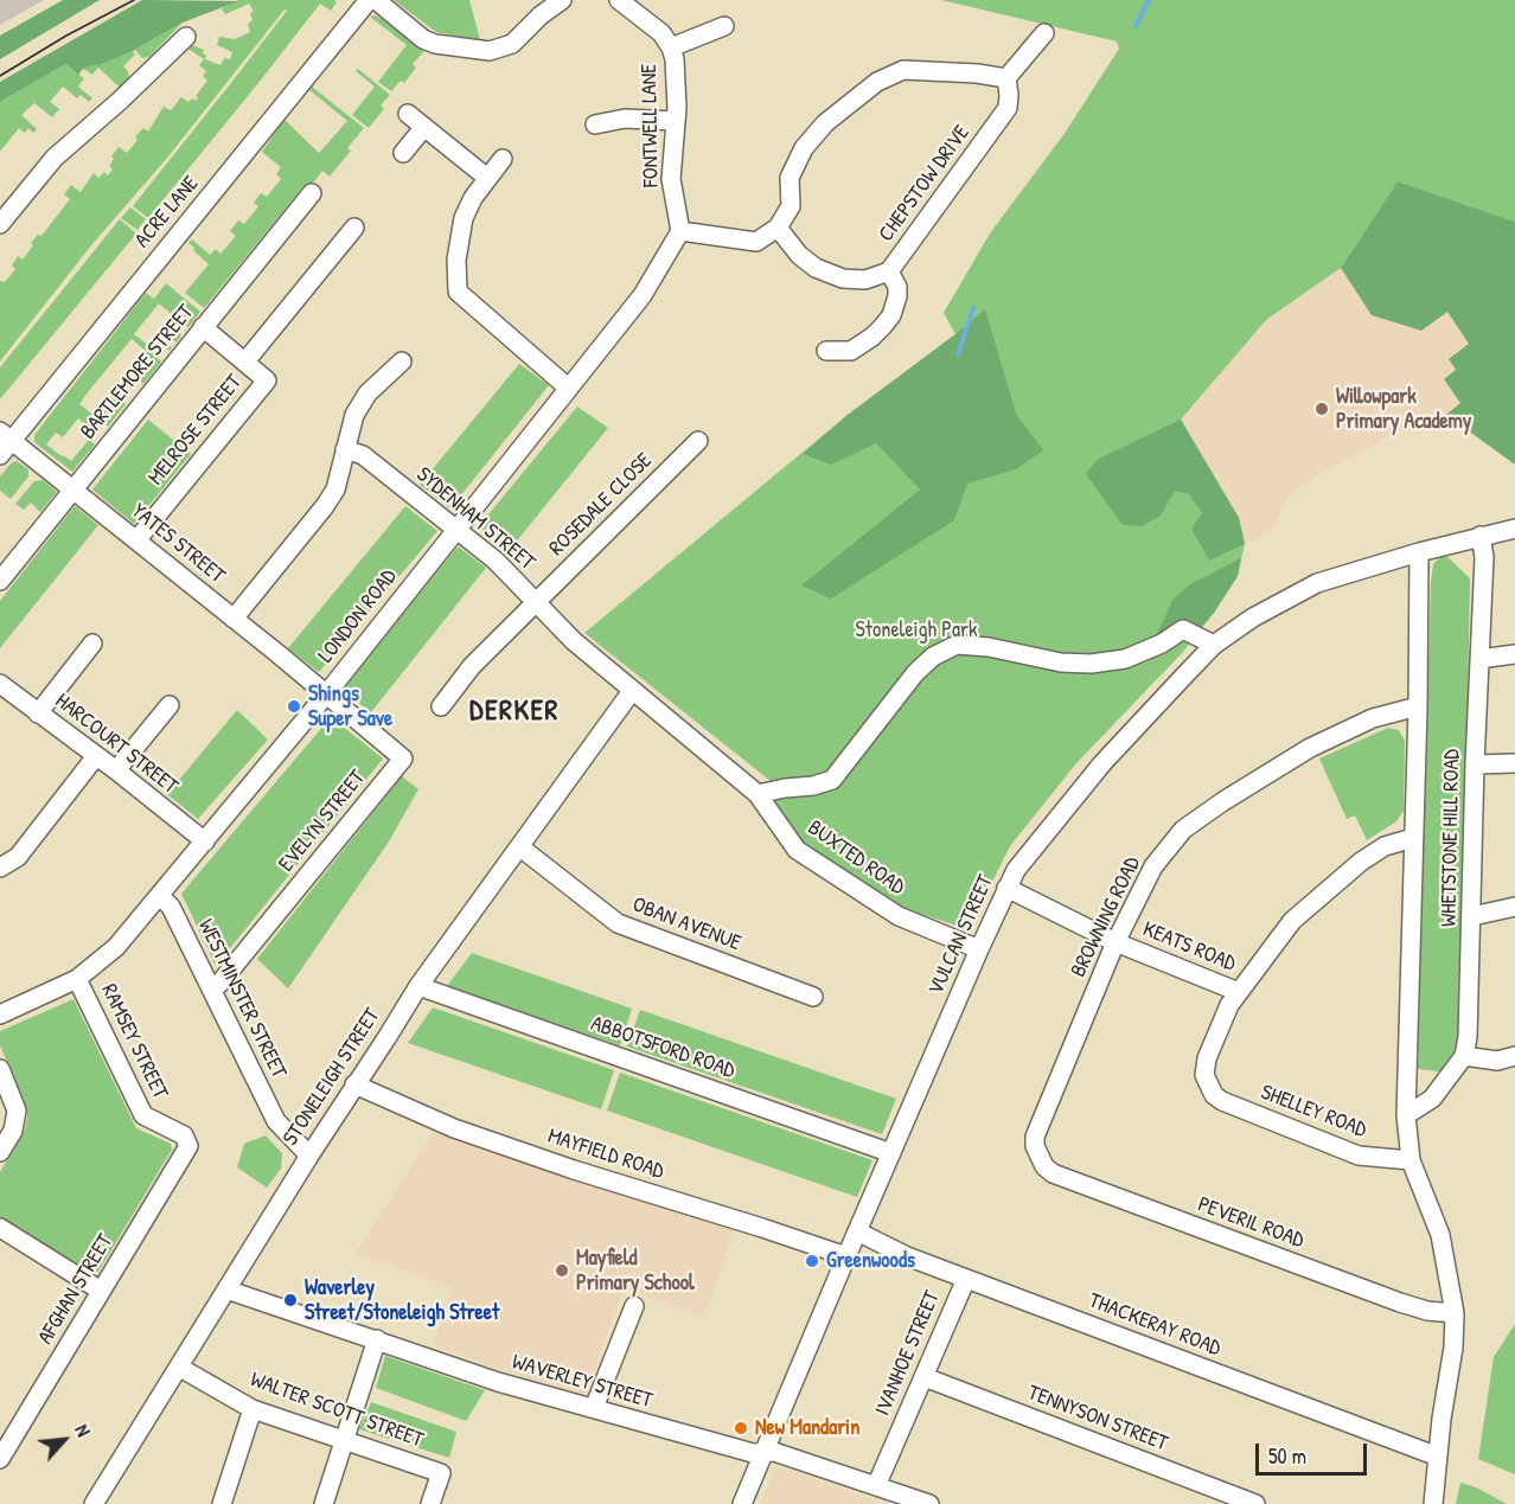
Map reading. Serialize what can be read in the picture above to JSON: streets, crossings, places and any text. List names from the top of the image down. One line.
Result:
{"streets":{"street":["FONTWELL LANE","CHEPSTOW DRIVE","ACRE LANE","BARTLEMORE STREET","MELROSE STREET","ROSEDALE CLOSE","SYDENHAM STREET","YATES STREET","LONDON ROAD","HARCOURT STREET","EVELYN STREET","WHETSTONE HILL ROAD","BUXTED ROAD","BROWNING ROAD","OBAN AVENUE","VULCAN STREET","KEATS ROAD","WESTMINSTER STREET","RAMSEY STREET","ABBOTSFORD ROAD","STONELEIGH STREET","SHELLEY ROAD","MAYFIELD ROAD","PEVERIL ROAD","AFGHAN STREET","THACKERAY ROAD","IVANHOE STREET","WAVERLEY STREET","WALTER SCOTT STREET","TENNYSON STREET"]},"crossings":[["FONTWELL LANE","LONDON ROAD"],["ACRE LANE","YATES STREET"],["BARTLEMORE STREET","MELROSE STREET"],["BARTLEMORE STREET","YATES STREET"],["MELROSE STREET","YATES STREET"],["ROSEDALE CLOSE","SYDENHAM STREET"],["SYDENHAM STREET","LONDON ROAD"],["SYDENHAM STREET","BUXTED ROAD"],["SYDENHAM STREET","STONELEIGH STREET"],["YATES STREET","LONDON ROAD"],["YATES STREET","EVELYN STREET"],["LONDON ROAD","HARCOURT STREET"],["LONDON ROAD","EVELYN STREET"],["LONDON ROAD","WESTMINSTER STREET"],["LONDON ROAD","RAMSEY STREET"],["EVELYN STREET","WESTMINSTER STREET"],["WHETSTONE HILL ROAD","BROWNING ROAD"],["WHETSTONE HILL ROAD","VULCAN STREET"],["WHETSTONE HILL ROAD","SHELLEY ROAD"],["WHETSTONE HILL ROAD","PEVERIL ROAD"],["WHETSTONE HILL ROAD","THACKERAY ROAD"],["BUXTED ROAD","VULCAN STREET"],["BUXTED ROAD","STONELEIGH STREET"],["BROWNING ROAD","KEATS ROAD"],["BROWNING ROAD","PEVERIL ROAD"],["OBAN AVENUE","STONELEIGH STREET"],["VULCAN STREET","KEATS ROAD"],["VULCAN STREET","ABBOTSFORD ROAD"],["VULCAN STREET","MAYFIELD ROAD"],["VULCAN STREET","THACKERAY ROAD"],["VULCAN STREET","WAVERLEY STREET"],["KEATS ROAD","SHELLEY ROAD"],["WESTMINSTER STREET","STONELEIGH STREET"],["RAMSEY STREET","AFGHAN STREET"],["ABBOTSFORD ROAD","STONELEIGH STREET"],["STONELEIGH STREET","MAYFIELD ROAD"],["STONELEIGH STREET","WAVERLEY STREET"],["STONELEIGH STREET","WALTER SCOTT STREET"],["THACKERAY ROAD","IVANHOE STREET"],["IVANHOE STREET","WAVERLEY STREET"],["IVANHOE STREET","TENNYSON STREET"]],"districts":["DERKER"],"parks":["Stoneleigh Park"],"places":["Willowpark Primary Academy","Shings Super Save","Greenwoods","Mayfield Primary School","Waverley Street/Stoneleigh Street","New Mandarin"],"scale_bar":"50 m","north":"top right"}
